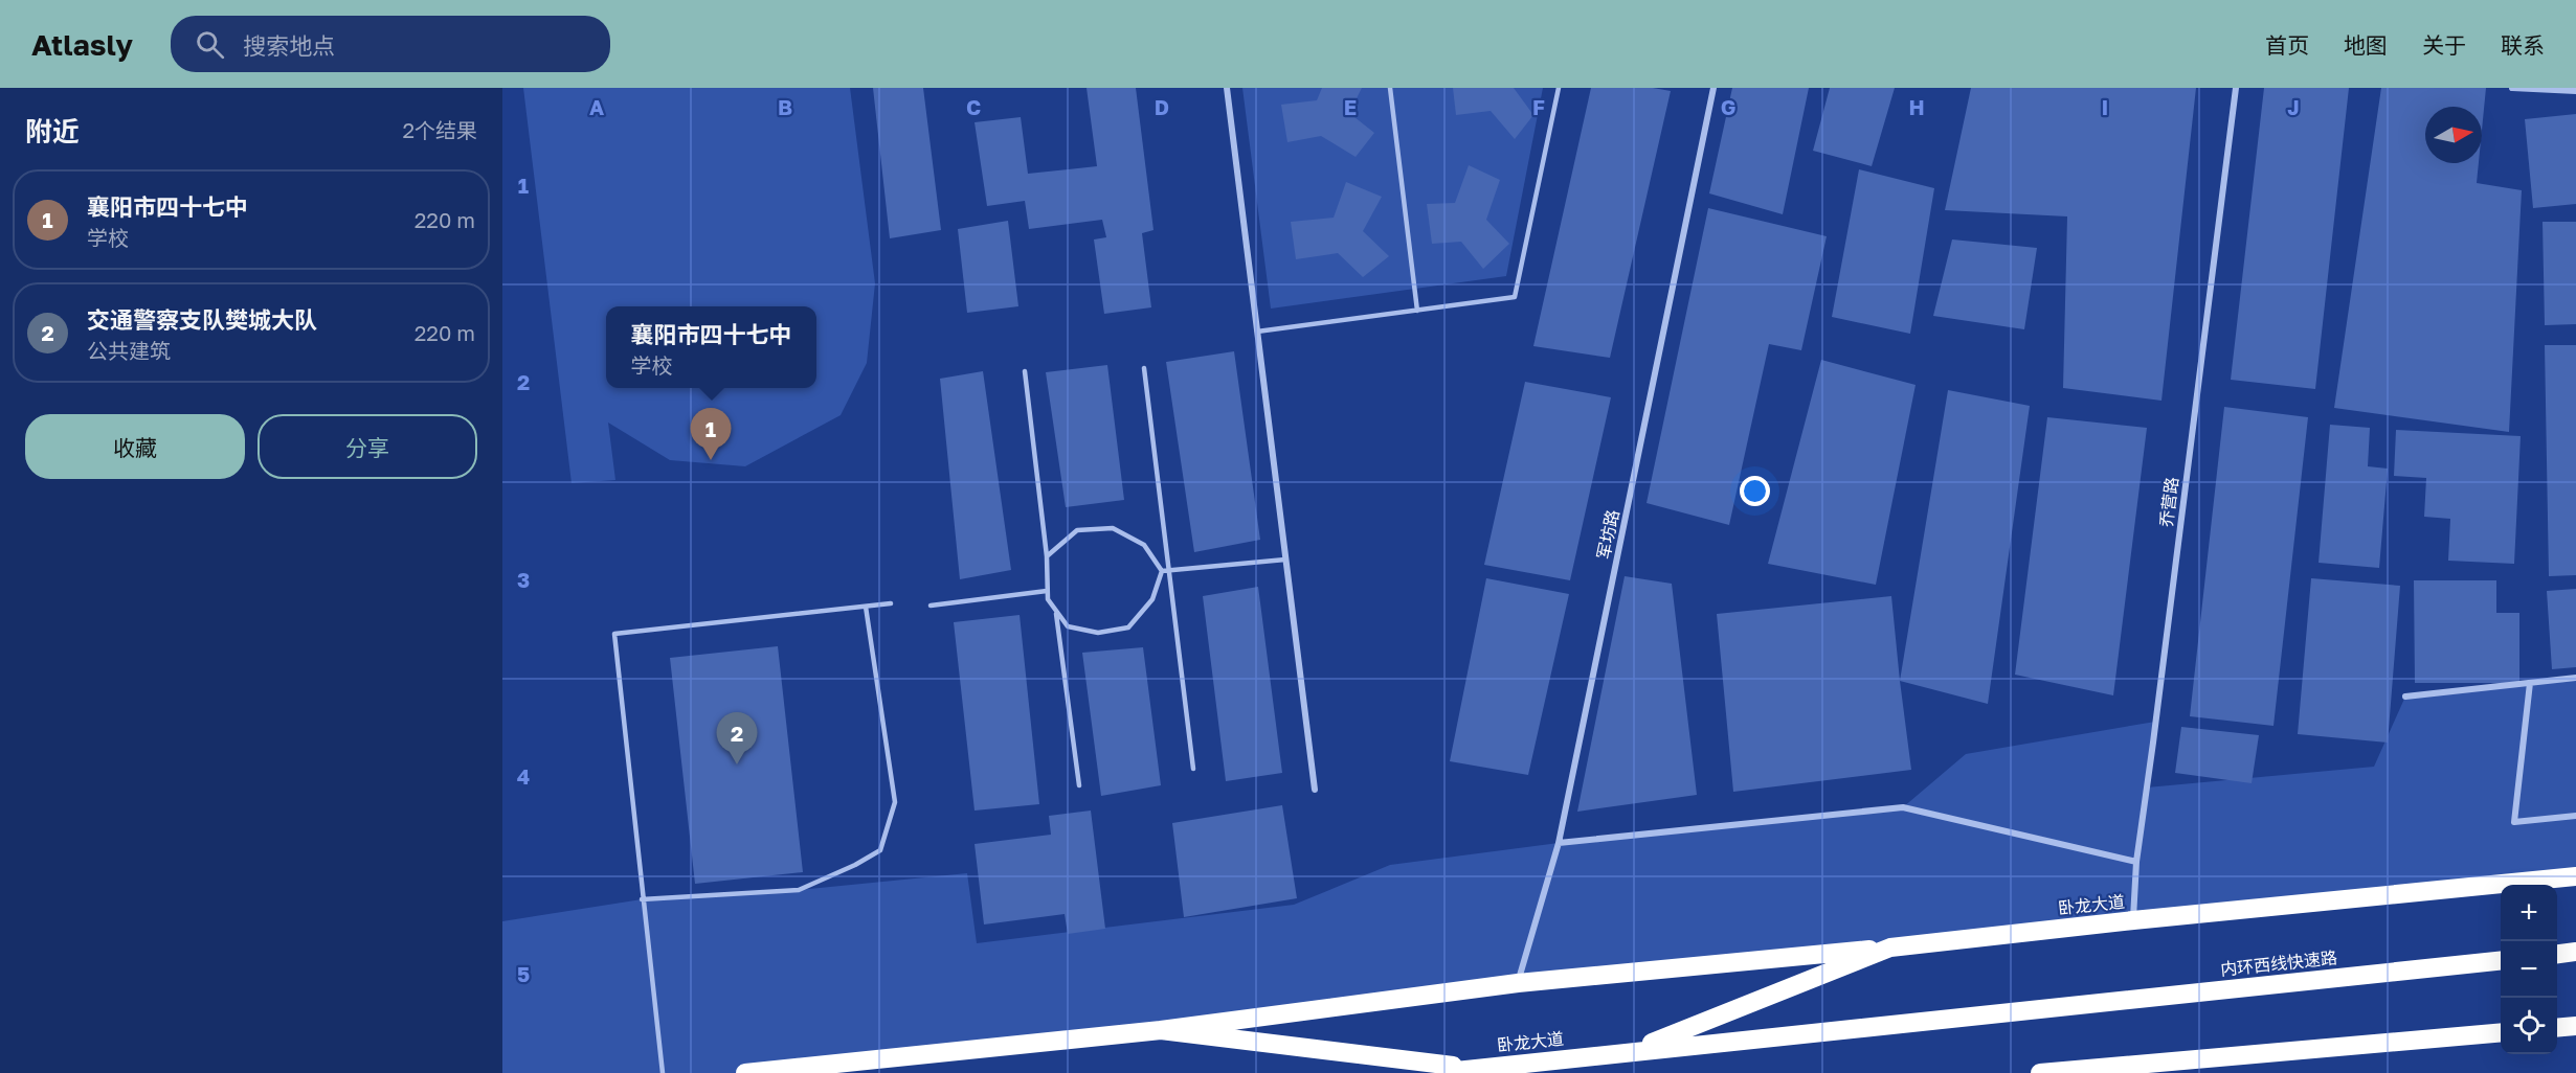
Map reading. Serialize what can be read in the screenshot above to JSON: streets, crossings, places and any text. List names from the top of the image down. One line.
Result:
{"streets":{"highway":["卧龙大道","内环西线快速路"],"street":["乔营路","军坊路"]},"crossings":[["乔营路","卧龙大道"],["卧龙大道","内环西线快速路"]],"north":"right","page":{"header":"Atlasly","search":"搜索地点","nav":["首页","地图","关于","联系"],"heading":["附近","2个结果"],"list":[{"mark":"1","name":"襄阳市四十七中","note":"学校","value":"220 m"},{"mark":"2","name":"交通警察支队樊城大队","note":"公共建筑","value":"220 m"}],"popup":["襄阳市四十七中","学校"],"buttons":["收藏","分享"],"pins":["1","2"],"map_buttons":["+","−"]},"grid":{"columns":["A","B","C","D","E","F","G","H","I","J"],"rows":["1","2","3","4","5"]}}
